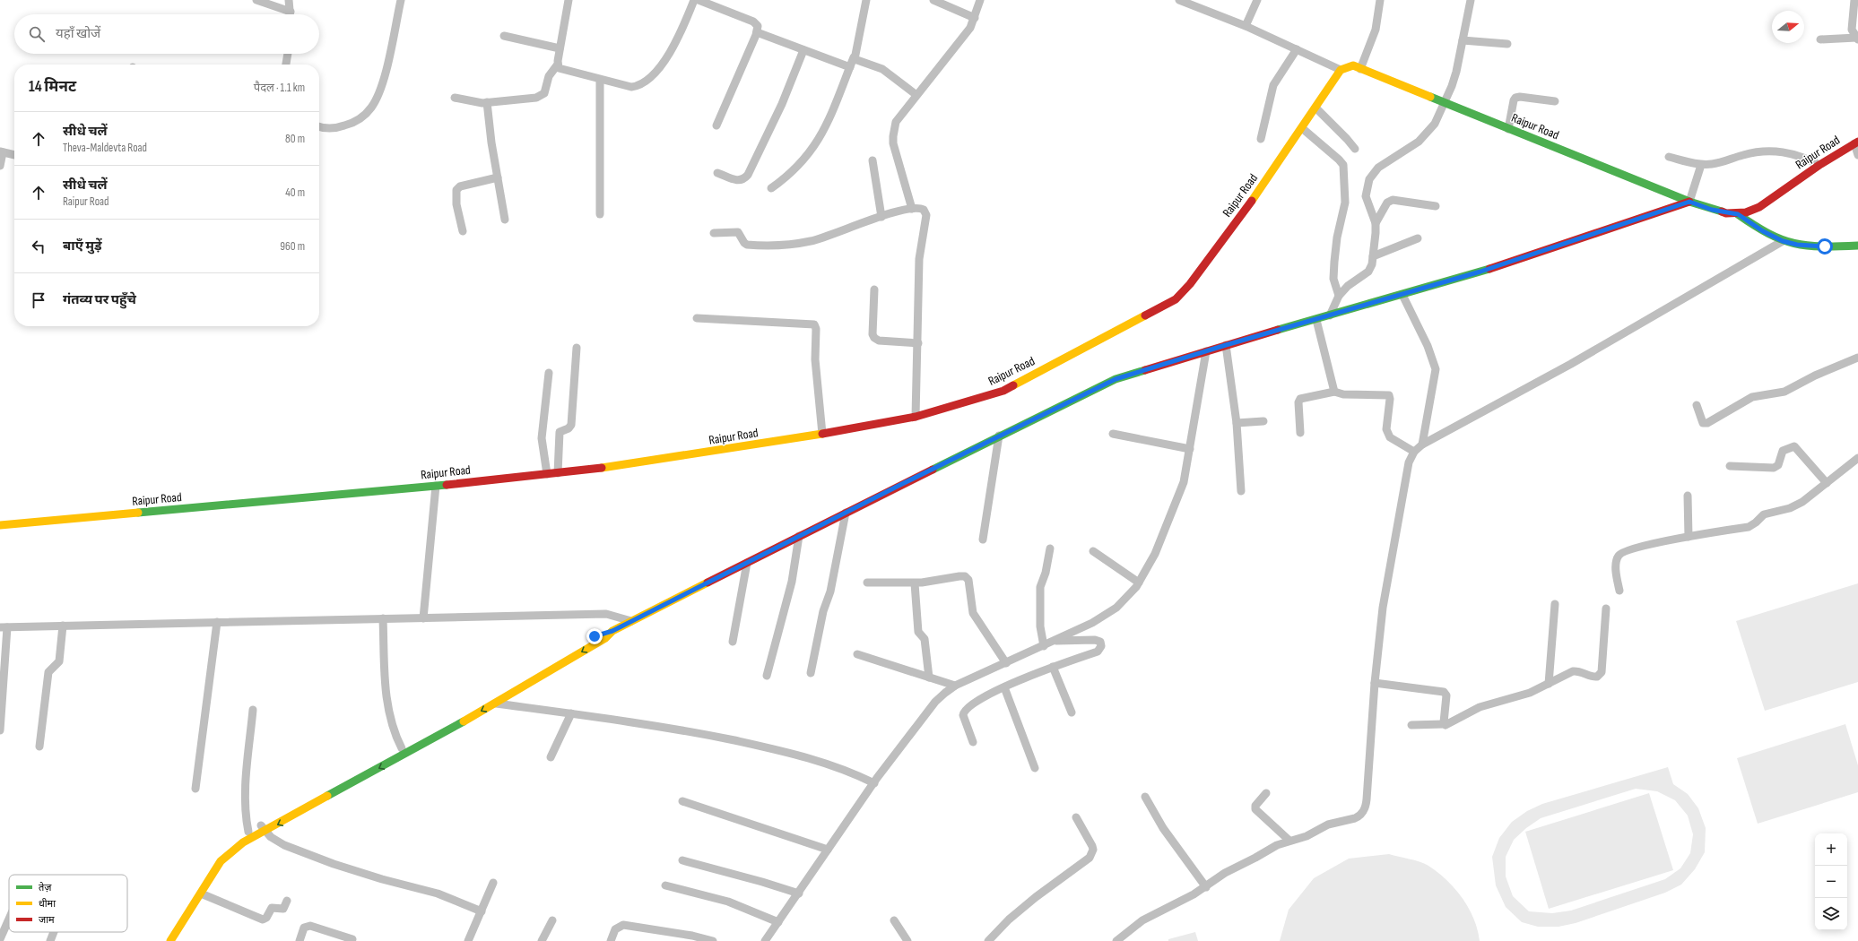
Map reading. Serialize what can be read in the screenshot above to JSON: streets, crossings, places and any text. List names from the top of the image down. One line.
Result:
{"streets":{"street":["Raipur Road"]},"legend":["तेज़","धीमा","जाम"],"north":"right","page":{"search":"यहाँ खोजें","heading":["14 मिनट","पैदल · 1.1 km"],"list":[["सीधे चलें","Theva-Maldevta Road","80 m"],["सीधे चलें","Raipur Road","40 m"],["बाएँ मुड़ें","960 m"],"गंतव्य पर पहुँचे"],"map_buttons":["+","−"]}}
